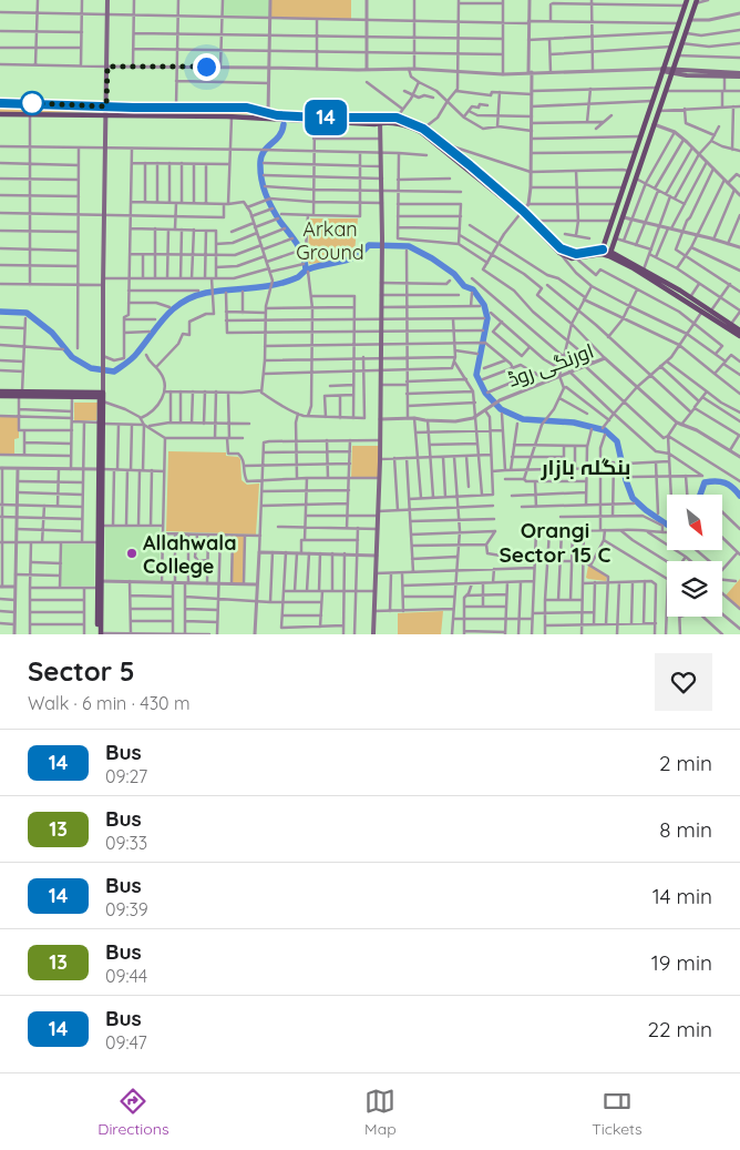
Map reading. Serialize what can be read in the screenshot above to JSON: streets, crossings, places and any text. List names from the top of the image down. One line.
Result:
{"streets":{"street":["اورنگی روڈ"]},"districts":["بنگلہ بازار","Orangi Sector 15 C"],"parks":["Arkan Ground"],"places":["Allahwala College"],"lines":["bus line 14"],"north":"bottom right","page":{"on_map":"14","heading":["Sector 5","Walk · 6 min · 430 m"],"list":[{"mark":"14","name":"Bus","note":"09:27","value":"2 min"},{"mark":"13","name":"Bus","note":"09:33","value":"8 min"},{"mark":"14","name":"Bus","note":"09:39","value":"14 min"},{"mark":"13","name":"Bus","note":"09:44","value":"19 min"},{"mark":"14","name":"Bus","note":"09:47","value":"22 min"}],"tabs":["Directions","Map","Tickets"]}}
